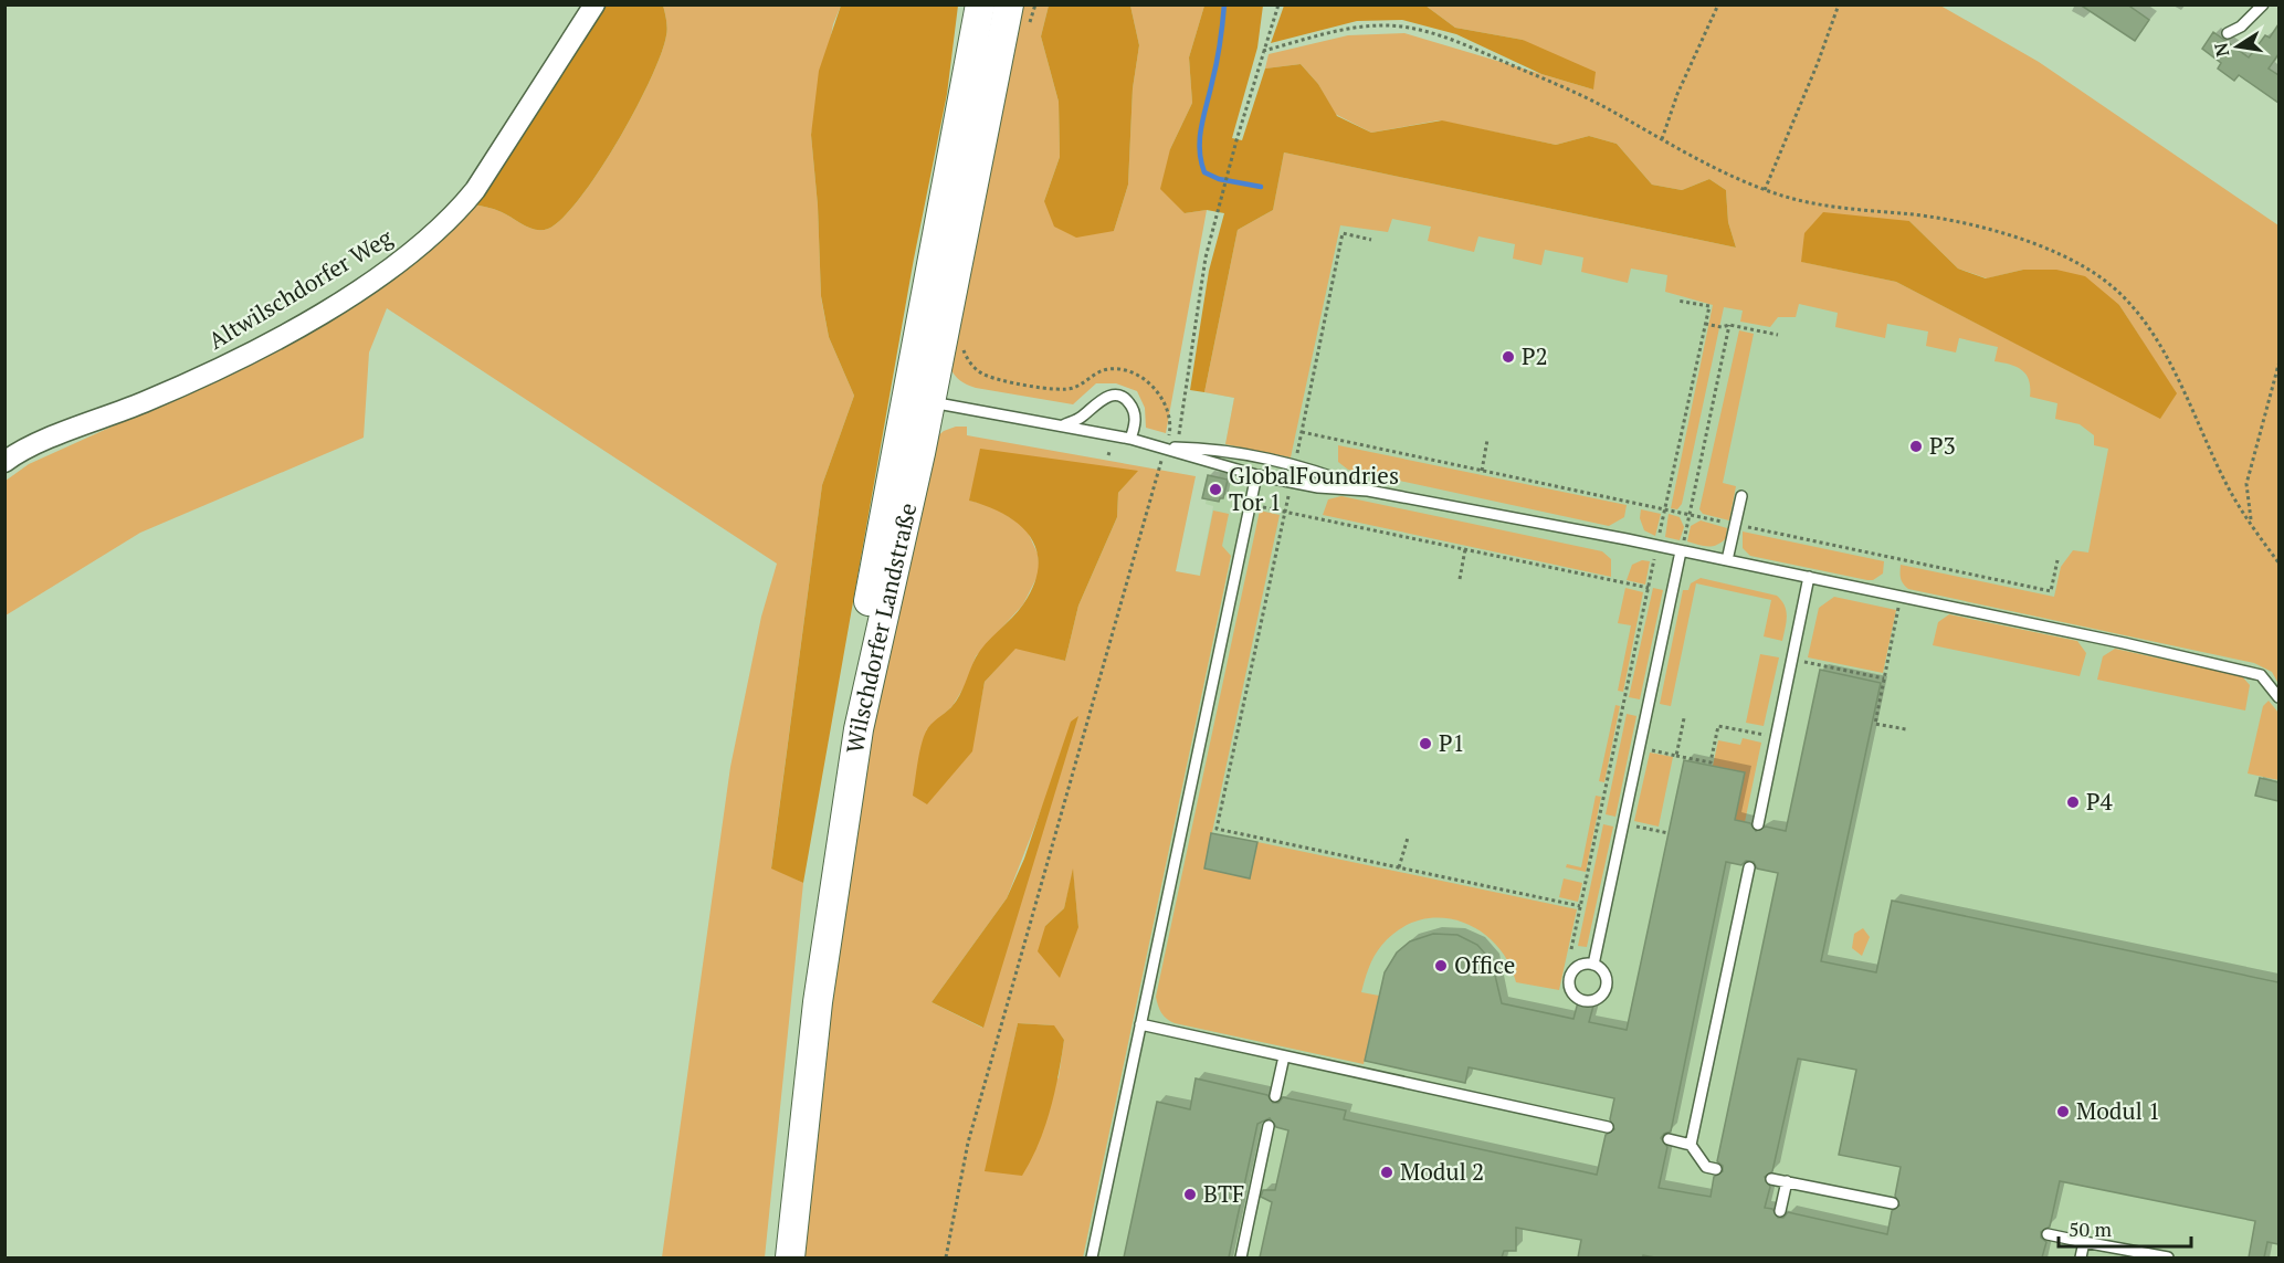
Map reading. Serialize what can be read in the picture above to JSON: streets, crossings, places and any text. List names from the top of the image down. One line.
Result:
{"streets":{"main road":["Wilschdorfer Landstraße"],"street":["Altwilschdorfer Weg"]},"places":["P2","P3","GlobalFoundries Tor 1","P1","P4","Office","Modul 1","Modul 2","BTF"],"scale_bar":"50 m","north":"left"}
